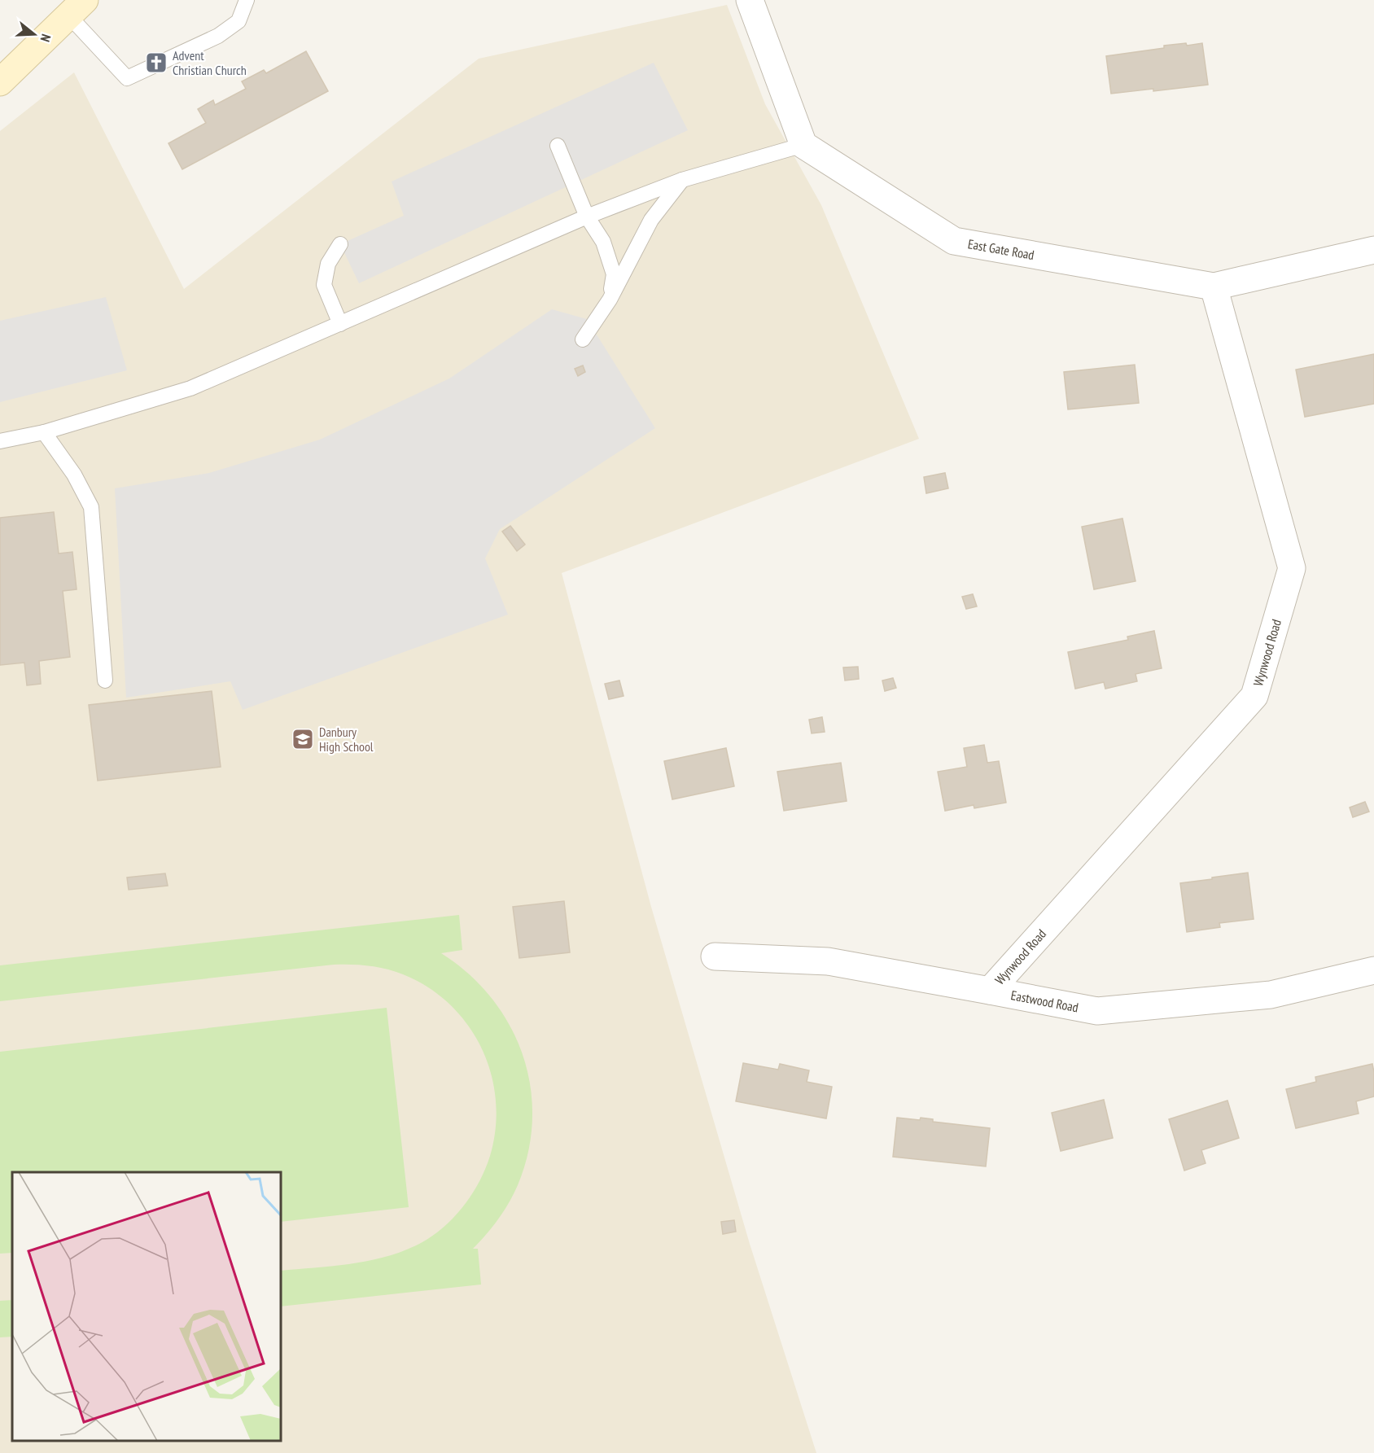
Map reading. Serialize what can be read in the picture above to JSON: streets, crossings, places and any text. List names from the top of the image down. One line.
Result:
{"streets":{"street":["East Gate Road","Wynwood Road","Eastwood Road"]},"crossings":[["East Gate Road","Wynwood Road"],["Wynwood Road","Eastwood Road"]],"places":{"church":["Advent Christian Church"],"school or university":["Danbury High School"]},"north":"right"}
